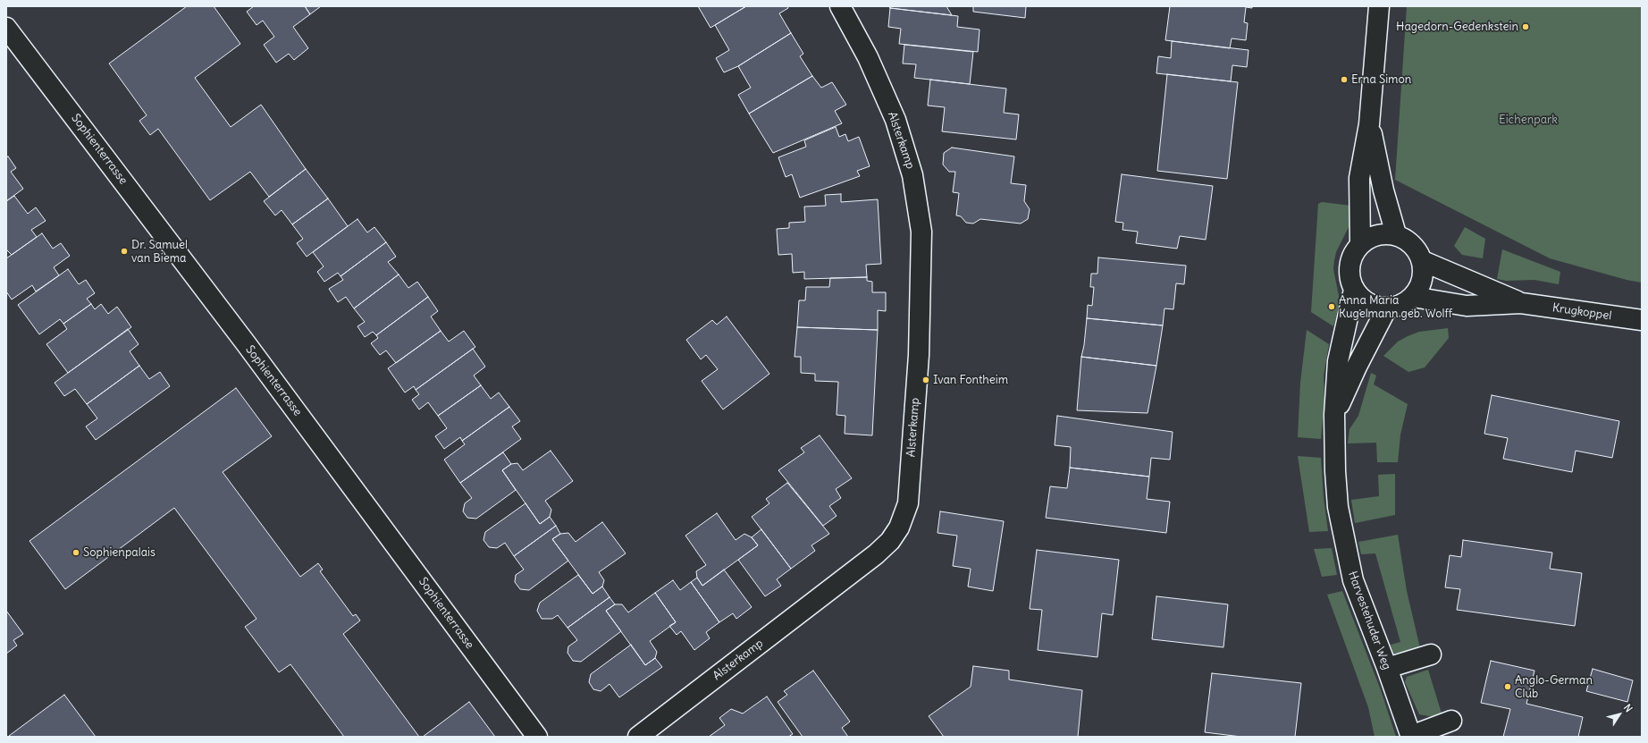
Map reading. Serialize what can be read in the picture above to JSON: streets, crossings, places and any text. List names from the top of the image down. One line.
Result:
{"streets":{"street":["Alsterkamp","Sophienterrasse","Krugkoppel","Harvestehuder Weg"]},"crossings":[["Krugkoppel","Harvestehuder Weg"]],"parks":["Eichenpark"],"places":["Hagedorn-Gedenkstein","Erna Simon","Dr. Samuel van Biema","Anna Maria Kugelmann geb. Wolff","Ivan Fontheim","Sophienpalais","Anglo-German Club"],"north":"top right"}
